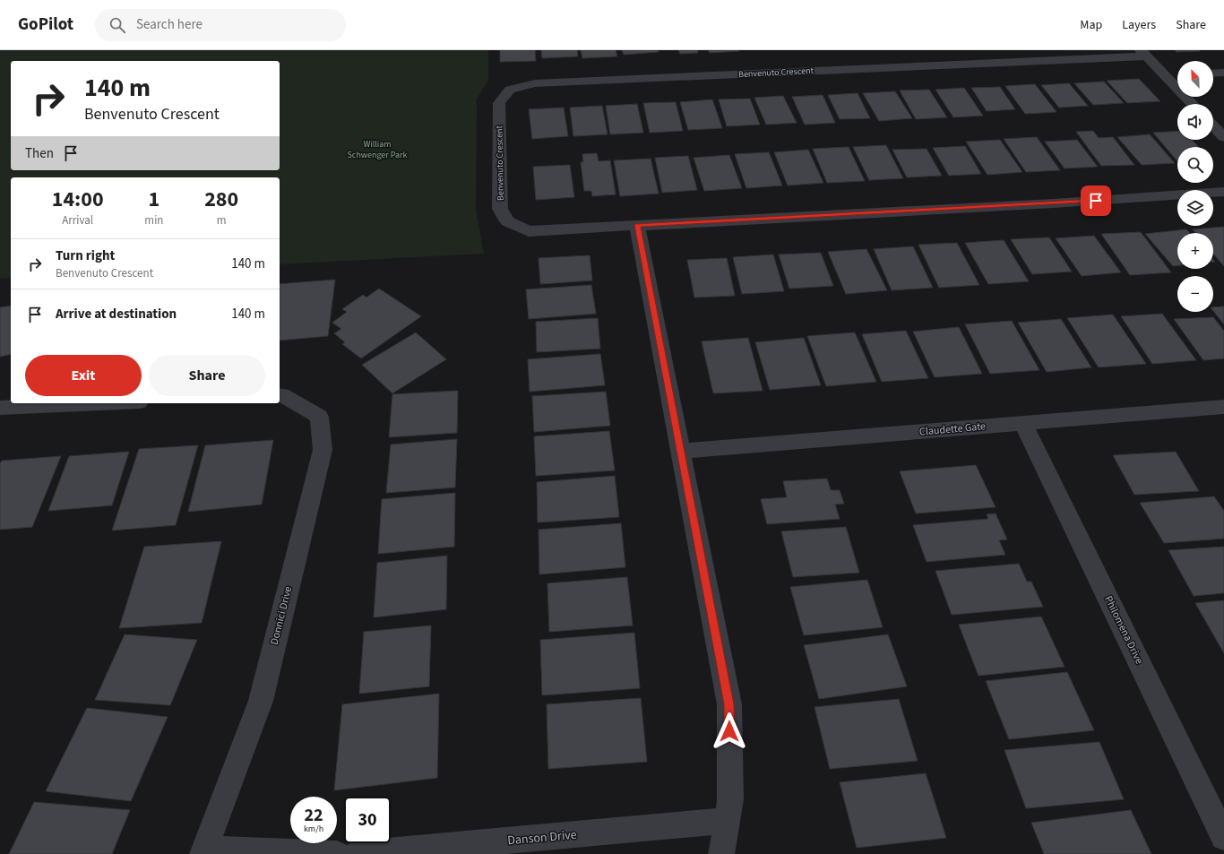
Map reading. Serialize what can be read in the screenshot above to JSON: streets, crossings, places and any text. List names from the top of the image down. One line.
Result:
{"streets":{"street":["Benvenuto Crescent","Claudette Gate","Donnici Drive","Philomena Drive","Danson Drive"]},"crossings":[["Claudette Gate","Philomena Drive"]],"parks":["William Schwenger Park"],"north":"top left","page":{"header":"GoPilot","search":"Search here","nav":["Map","Layers","Share"],"map_buttons":["+","−"],"turn":["140 m","Benvenuto Crescent"],"then":"Then","eta":["14:00","Arrival","1","min","280","m"],"list":[{"name":"Turn right","note":"Benvenuto Crescent","value":"140 m"},{"name":"Arrive at destination","value":"140 m"}],"buttons":["Exit","Share"],"speed":"22 km/h","limit":"30"}}
